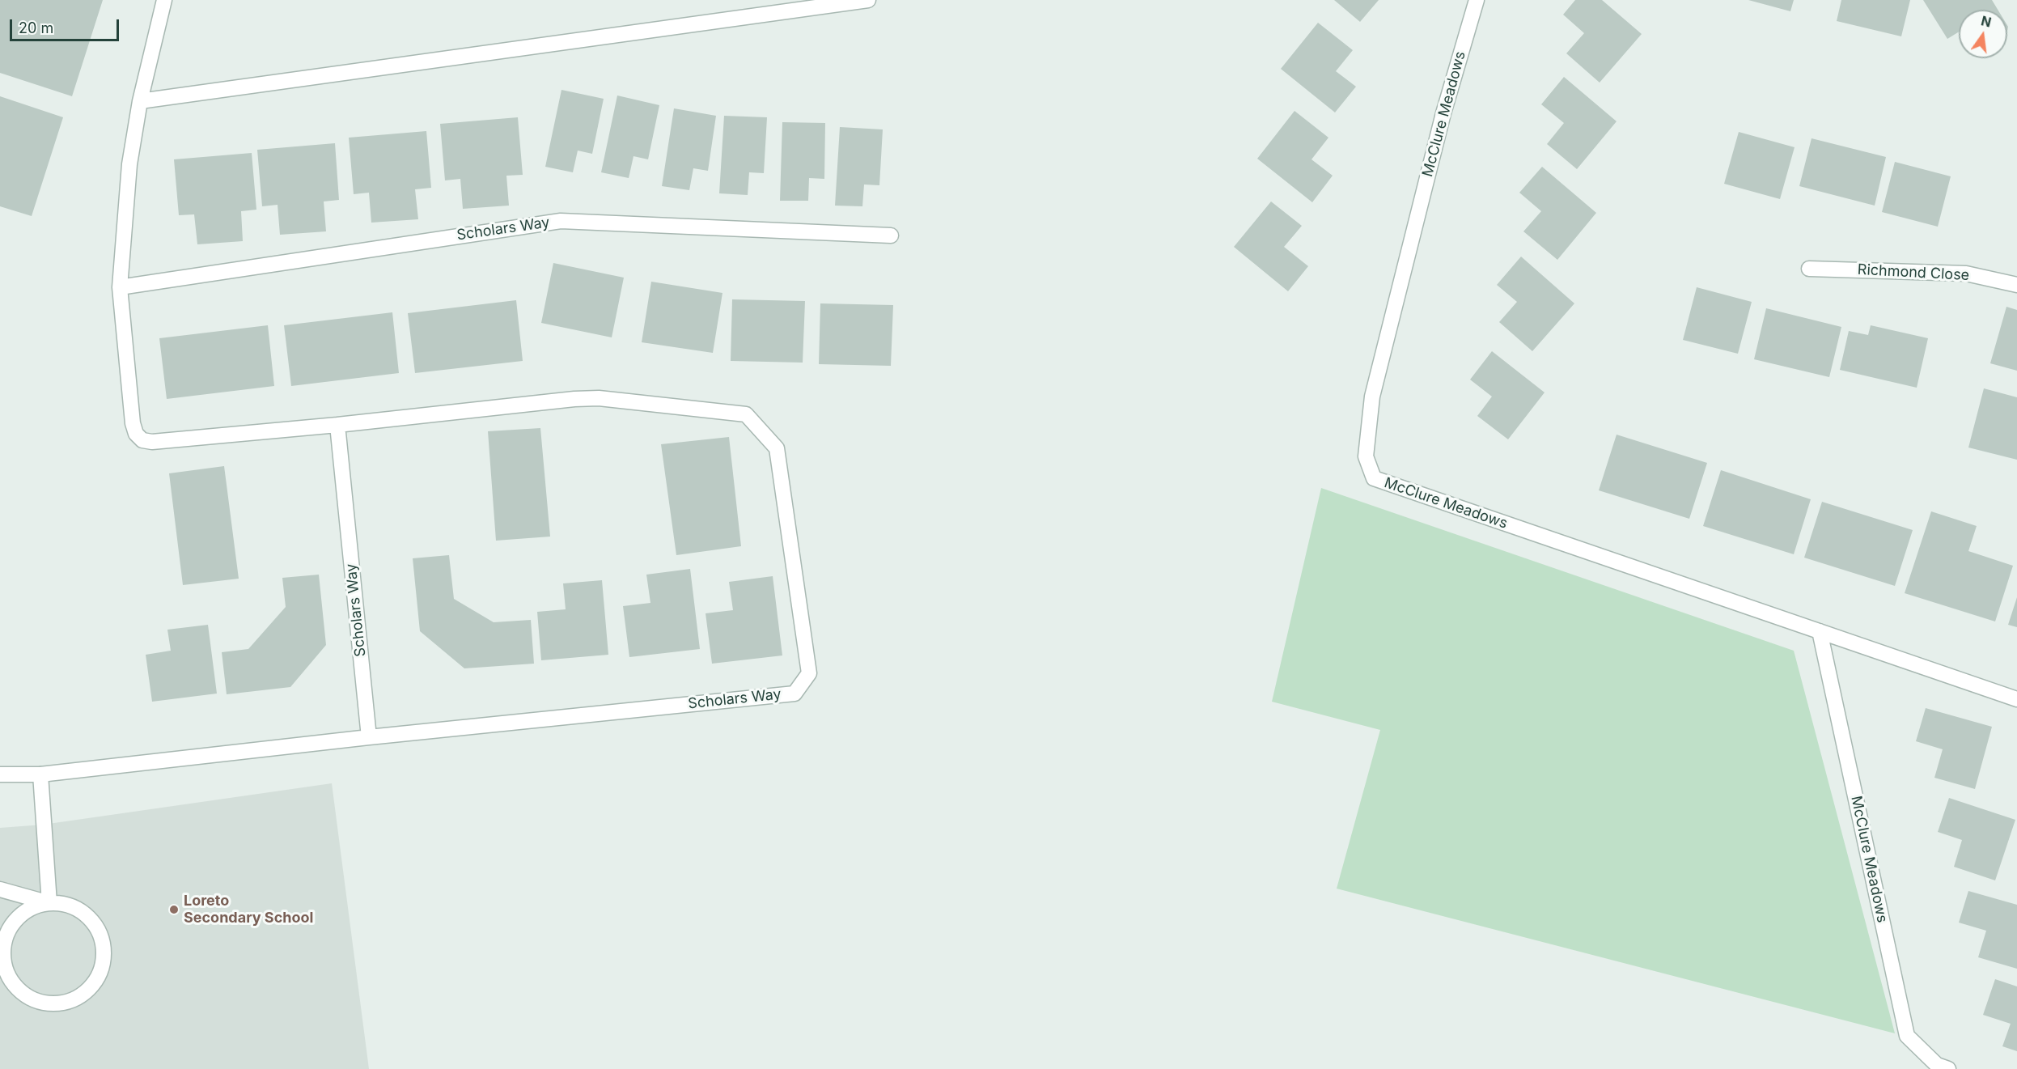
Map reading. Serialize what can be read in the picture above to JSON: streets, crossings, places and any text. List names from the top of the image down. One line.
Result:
{"streets":{"street":["McClure Meadows","Scholars Way","Richmond Close"]},"places":["Loreto Secondary School"],"scale_bar":"20 m","north":"top"}
